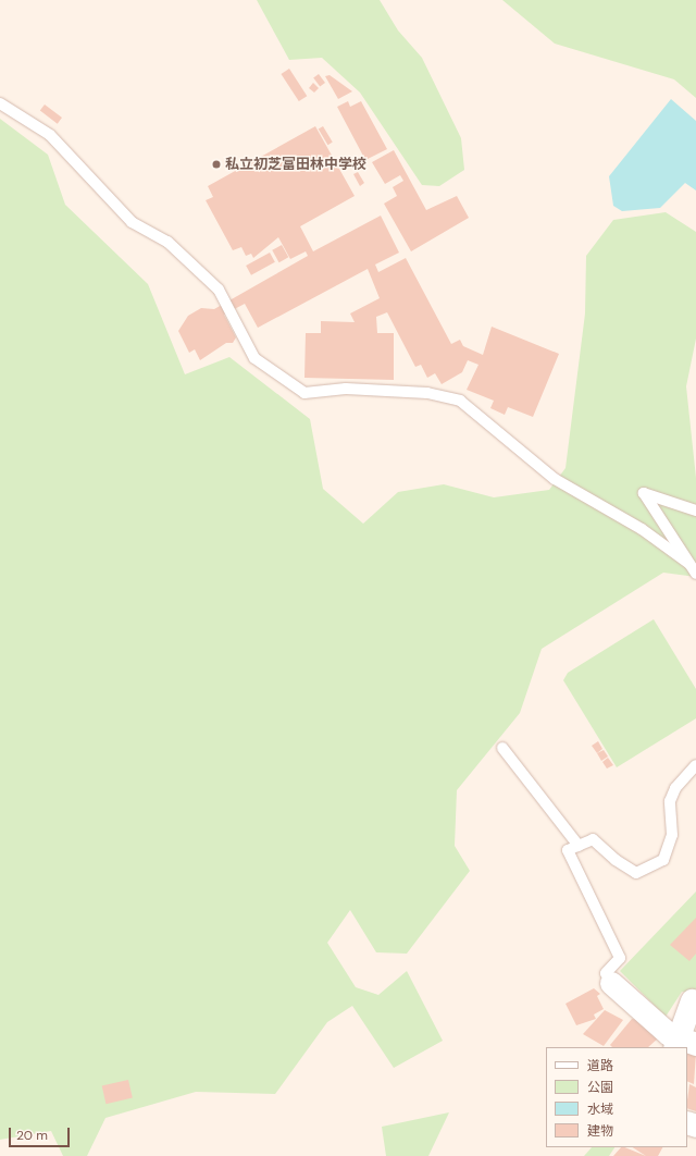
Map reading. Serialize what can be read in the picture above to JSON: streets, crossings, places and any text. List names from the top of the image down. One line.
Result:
{"places":["私立初芝富田林中学校"],"legend":["道路","公園","水域","建物"],"scale_bar":"20 m"}
